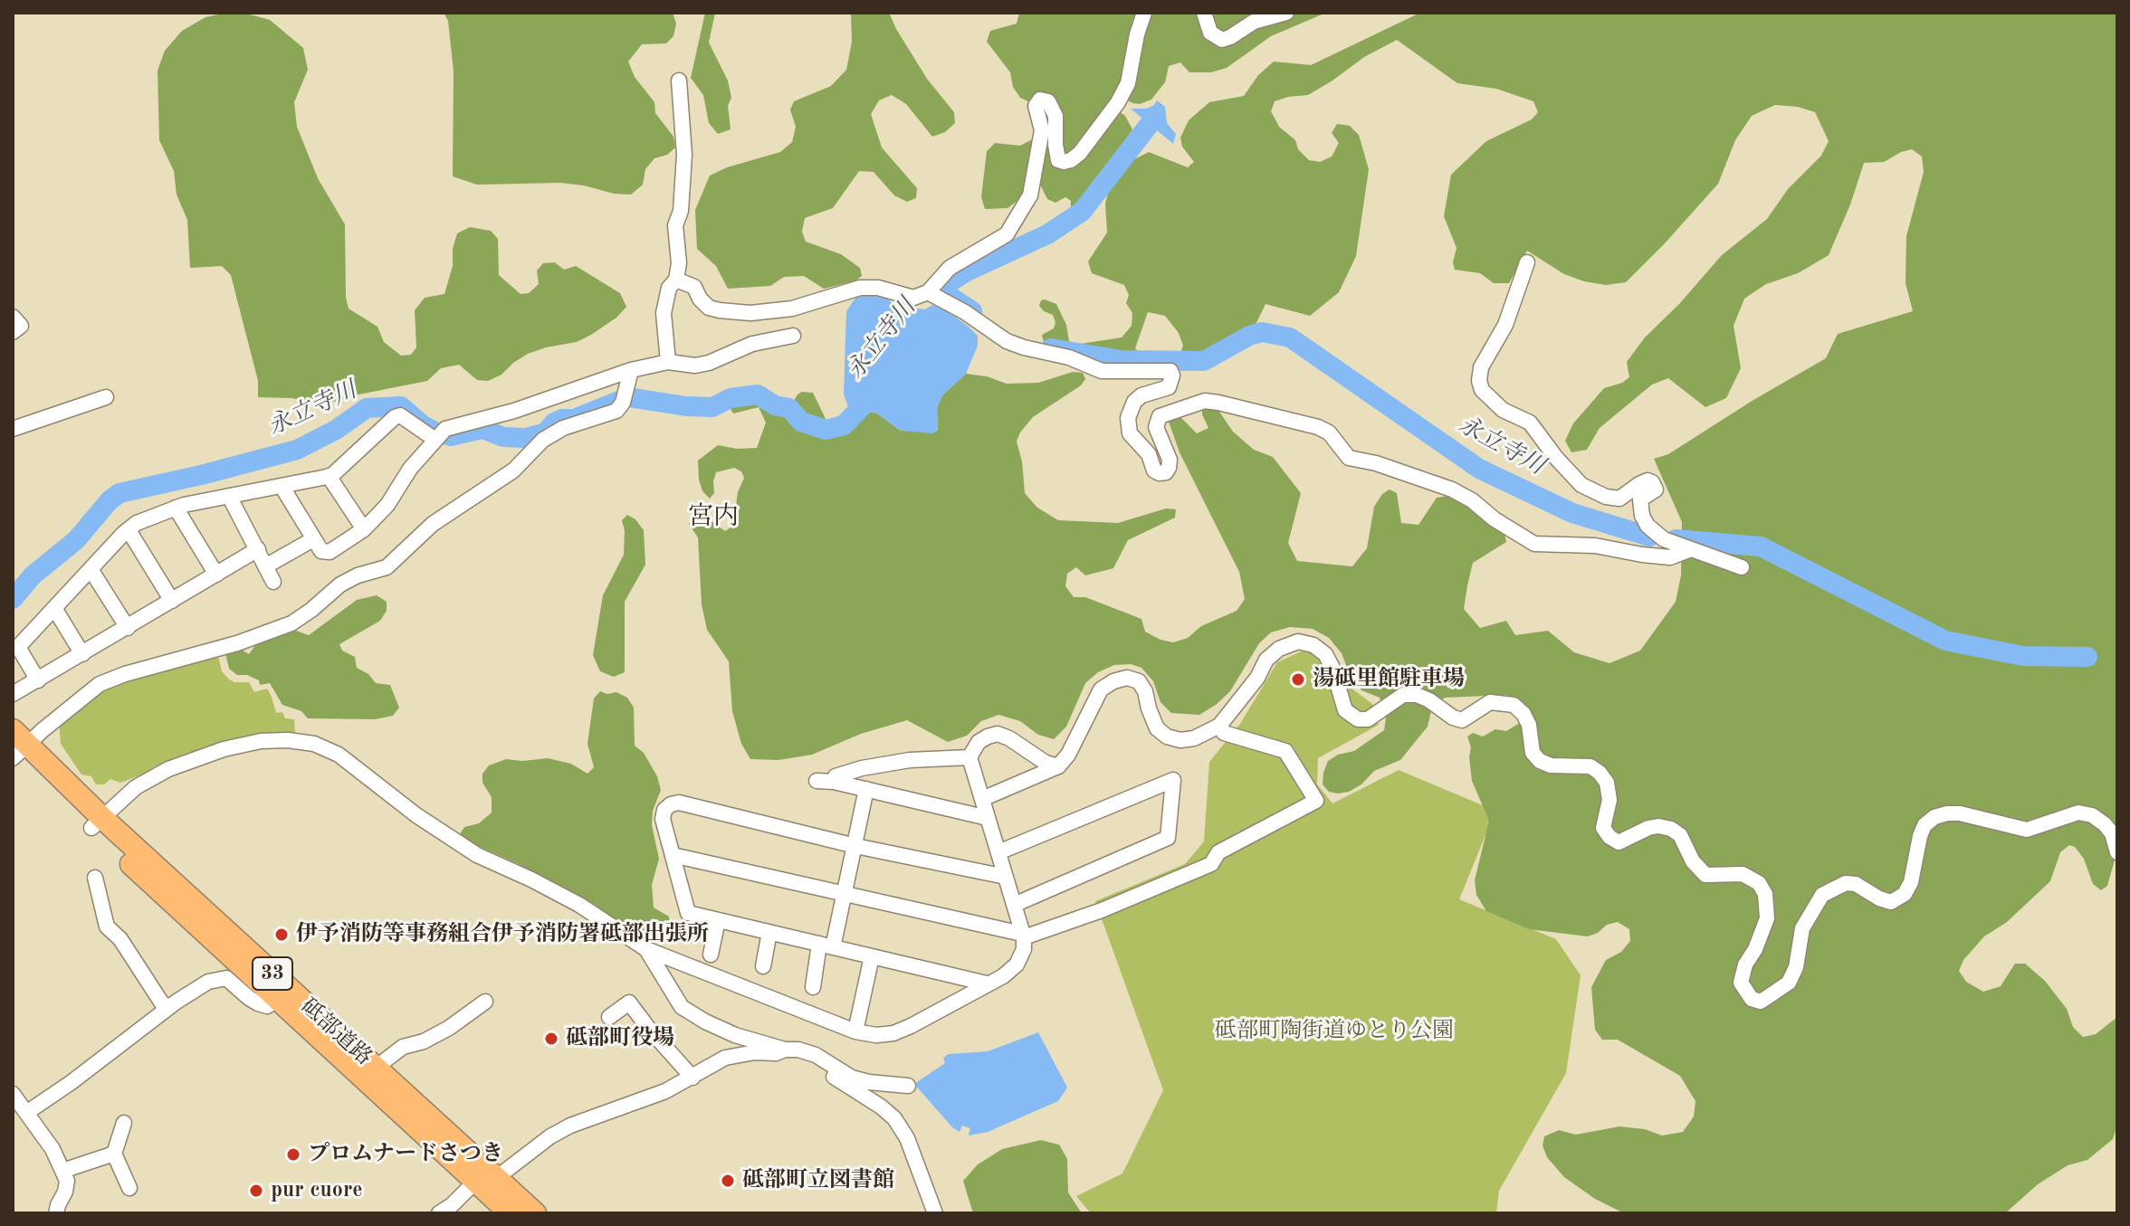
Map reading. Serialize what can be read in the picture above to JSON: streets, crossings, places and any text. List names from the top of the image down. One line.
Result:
{"streets":{"highway":["33","砥部道路"]},"districts":["宮内"],"water":["永立寺川"],"parks":["砥部町陶街道ゆとり公園"],"places":["湯砥里館駐車場","伊予消防等事務組合伊予消防署砥部出張所","砥部町役場","プロムナードさつき","砥部町立図書館","pur cuore"]}
